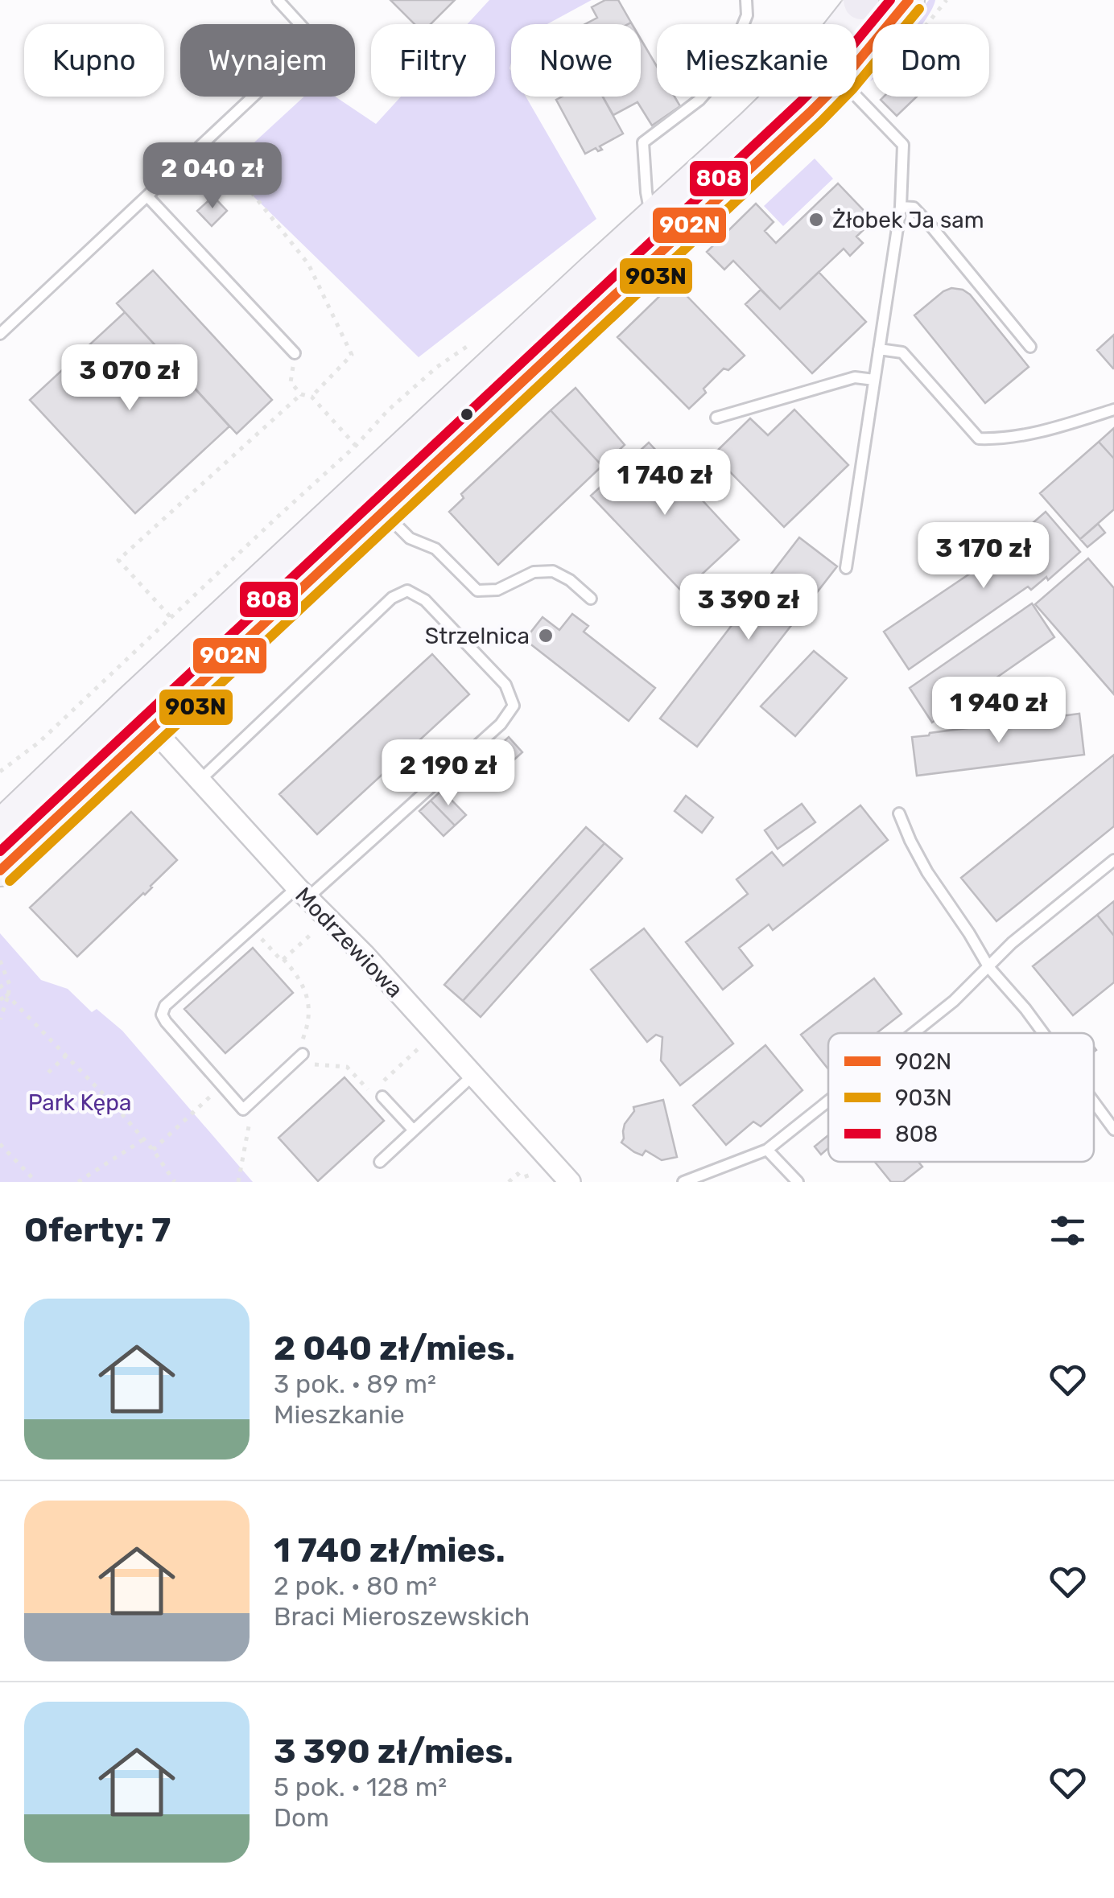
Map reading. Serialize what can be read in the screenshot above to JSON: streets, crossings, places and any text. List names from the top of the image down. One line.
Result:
{"streets":{"street":["Modrzewiowa"]},"parks":["Park Kępa"],"places":["Żłobek Ja sam","Strzelnica"],"lines":["transit line 902N","transit line 808","transit line 903N"],"legend":["902N","903N","808"],"page":{"chip":["Kupno","Wynajem","Filtry","Nowe","Mieszkanie","Dom"],"price":["2 040 zł","3 070 zł","1 740 zł","3 170 zł","3 390 zł","1 940 zł","2 190 zł"],"heading":"Oferty: 7","list":[{"name":"2 040 zł/mies.","note":"3 pok. · 89 m² · Mieszkanie"},{"name":"1 740 zł/mies.","note":"2 pok. · 80 m² · Braci Mieroszewskich"},{"name":"3 390 zł/mies.","note":"5 pok. · 128 m² · Dom"}]}}
